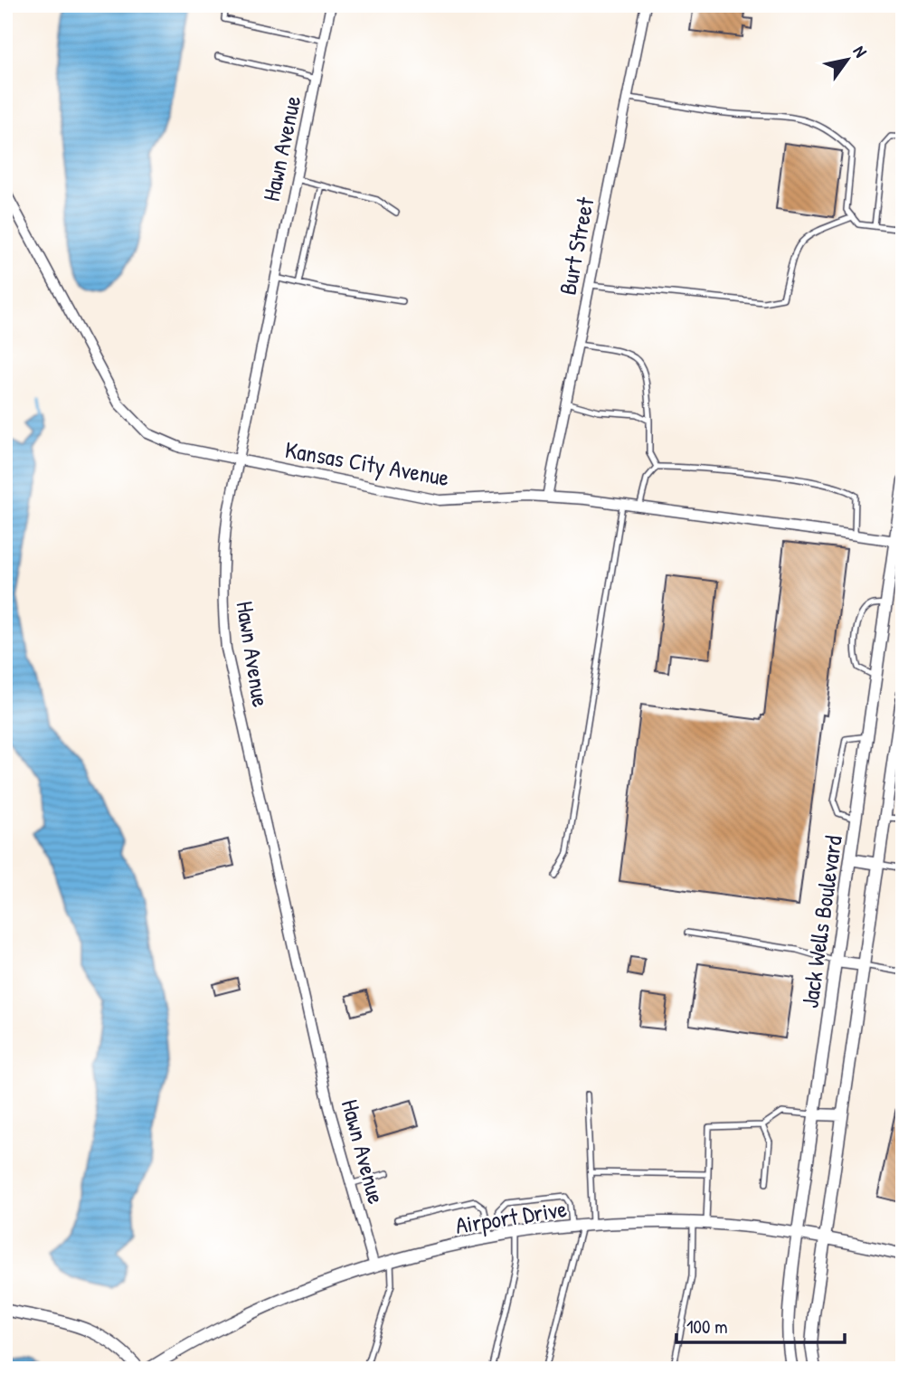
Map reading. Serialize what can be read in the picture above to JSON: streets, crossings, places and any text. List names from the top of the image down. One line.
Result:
{"streets":{"street":["Hawn Avenue","Burt Street","Kansas City Avenue","Jack Wells Boulevard","Airport Drive"]},"crossings":[["Hawn Avenue","Kansas City Avenue"],["Hawn Avenue","Airport Drive"],["Burt Street","Kansas City Avenue"],["Kansas City Avenue","Jack Wells Boulevard"],["Jack Wells Boulevard","Airport Drive"]],"scale_bar":"100 m","north":"top right"}
